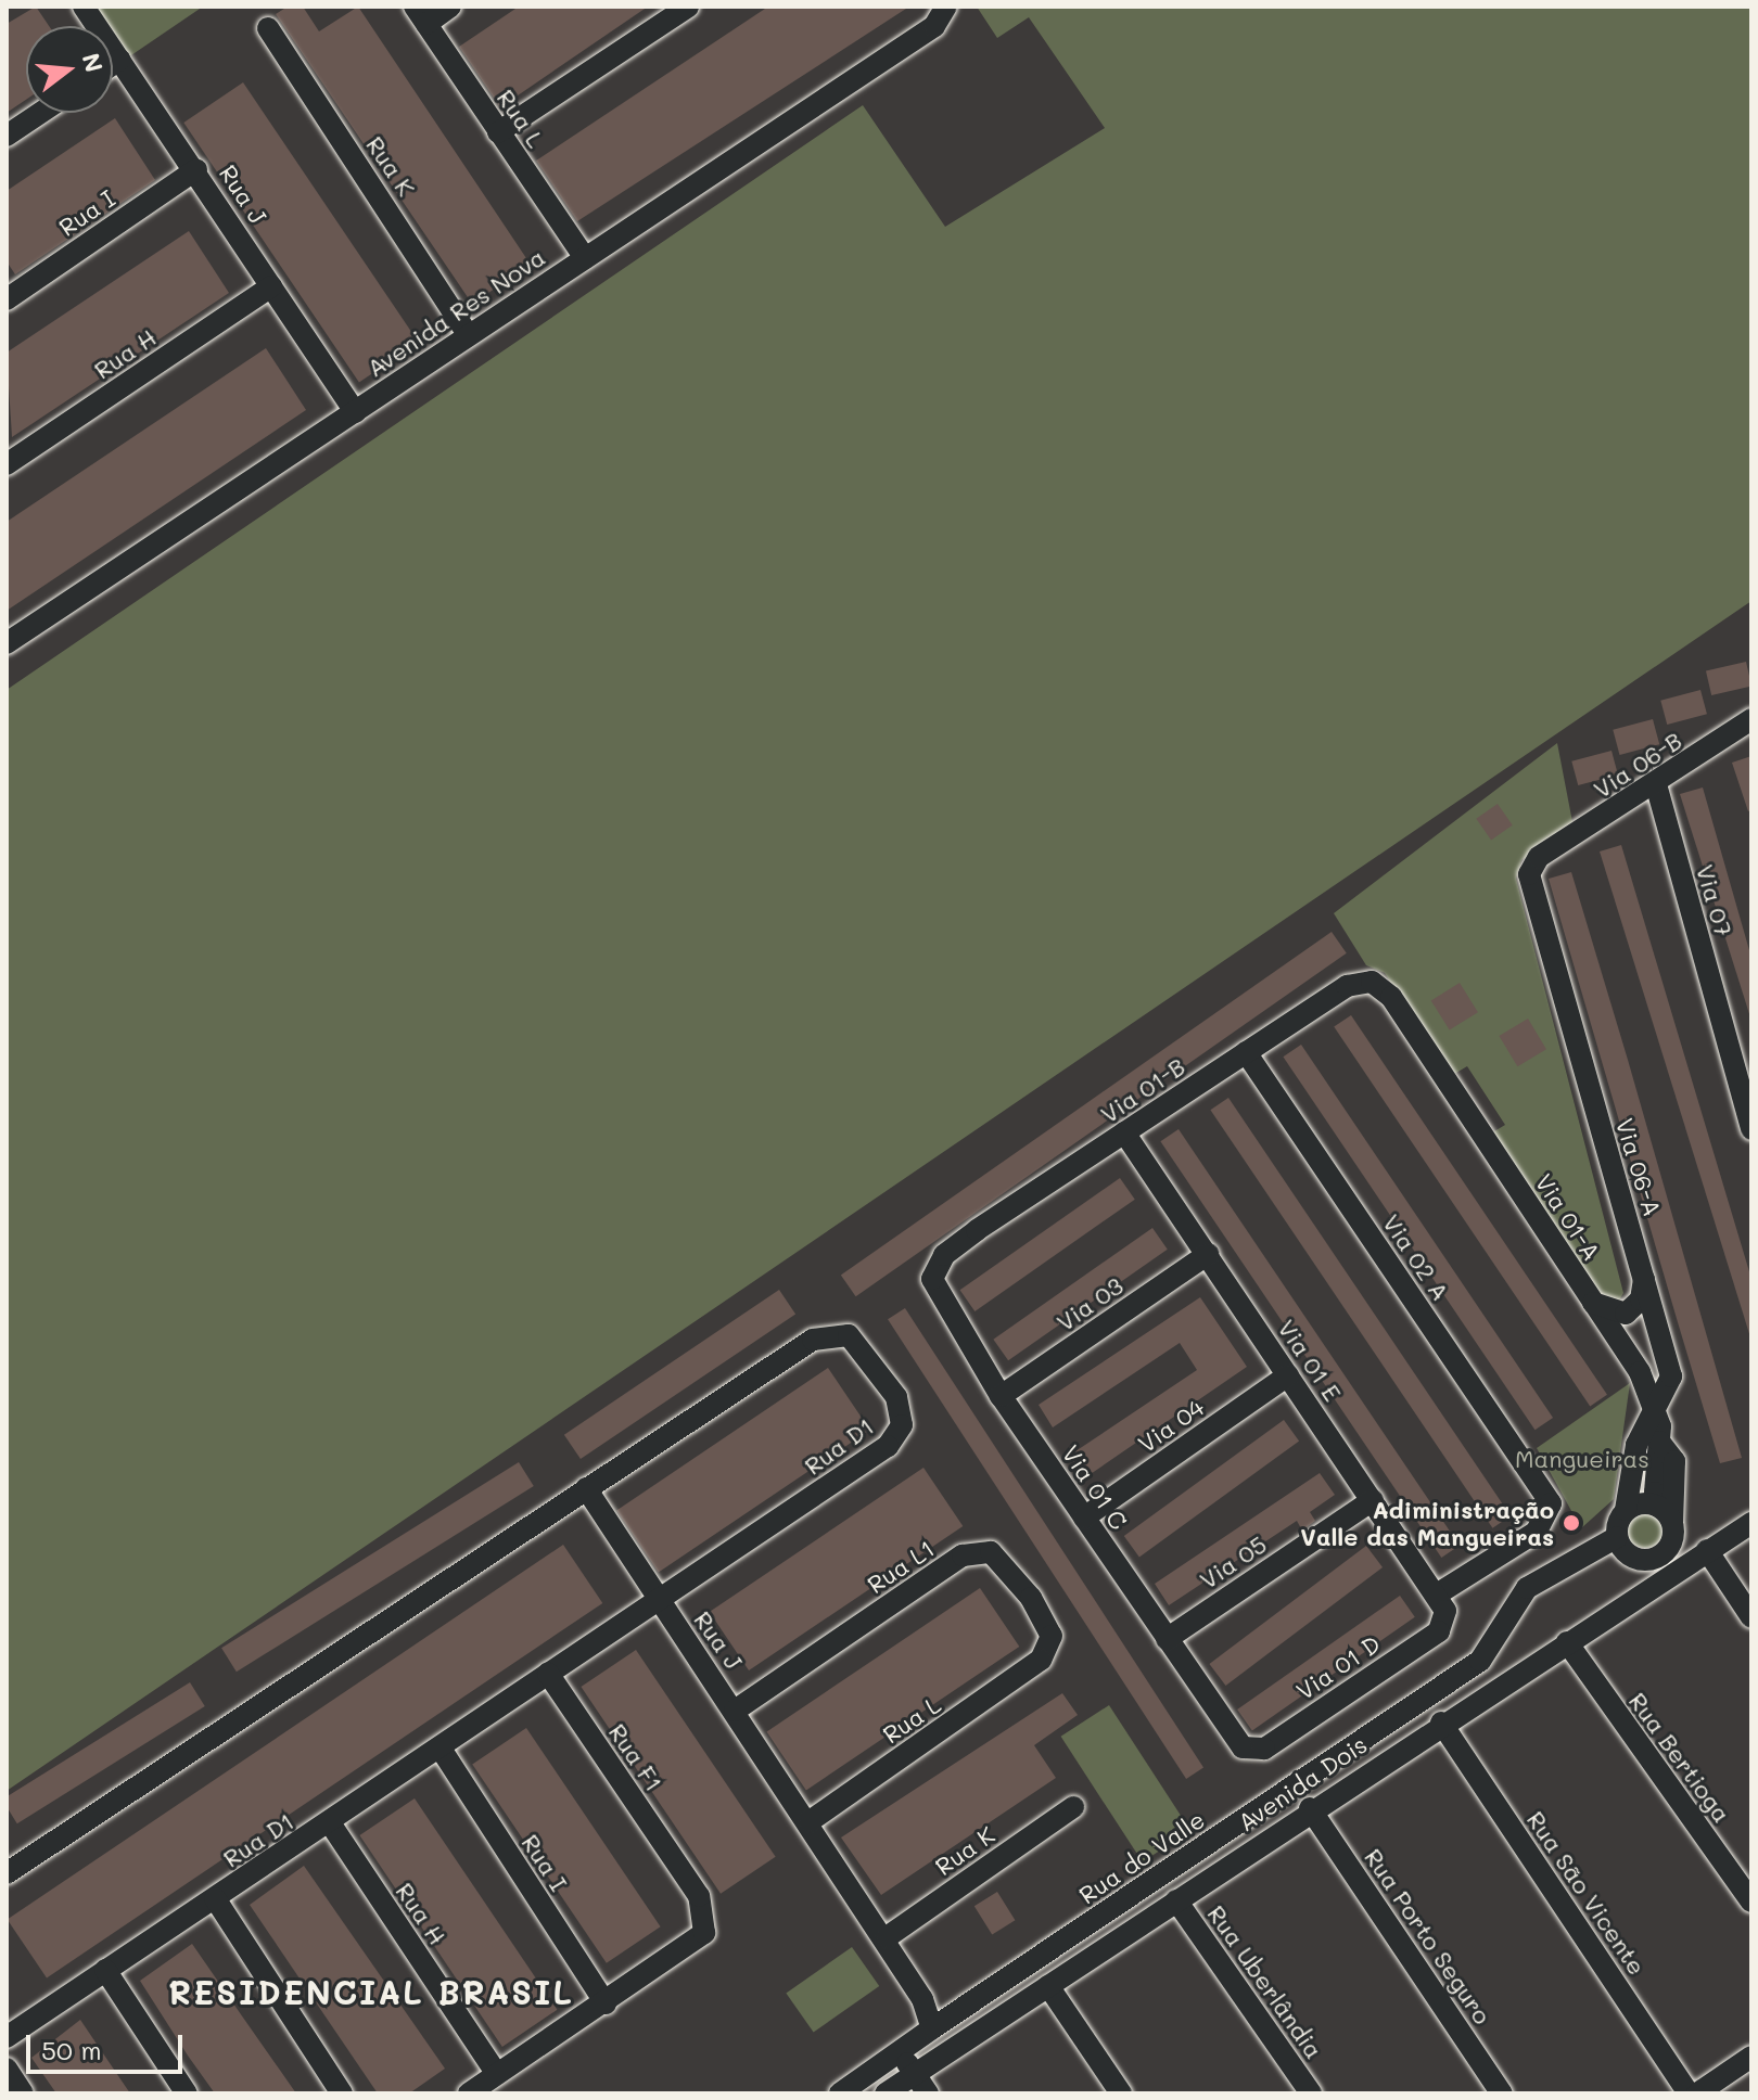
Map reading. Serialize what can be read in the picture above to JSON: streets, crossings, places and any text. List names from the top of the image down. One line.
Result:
{"streets":{"street":["Rua L","Rua K","Rua J","Rua I","Avenida Res Nova","Rua H","Via 06-B","Via 07","Via 01-B","Via 06-A","Via 01-A","Via 02 A","Via 03","Via 01 E","Via 04","Rua D1","Via 01 C","Via 05","Rua L1","Via 01 D","Rua F1","Rua Bertioga","Avenida Dois","Rua do Valle","Rua São Vicente","Rua Porto Seguro","Rua Uberlândia"]},"crossings":[["Rua L","Rua J"],["Rua L","Avenida Res Nova"],["Rua L","Rua L1"],["Rua K","Rua J"],["Rua K","Avenida Res Nova"],["Rua J","Rua I"],["Rua J","Avenida Res Nova"],["Rua J","Rua H"],["Rua J","Rua D1"],["Rua J","Rua L1"],["Rua J","Rua do Valle"],["Rua I","Rua D1"],["Rua I","Rua F1"],["Rua H","Rua D1"],["Via 06-B","Via 07"],["Via 06-B","Via 06-A"],["Via 01-B","Via 01-A"],["Via 01-B","Via 02 A"],["Via 01-B","Via 01 E"],["Via 01-B","Via 01 C"],["Via 06-A","Via 01-A"],["Via 06-A","Rua do Valle"],["Via 02 A","Via 01 E"],["Via 03","Via 01 E"],["Via 03","Via 01 C"],["Via 01 E","Via 04"],["Via 01 E","Via 05"],["Via 01 E","Via 01 D"],["Via 04","Via 01 C"],["Rua D1","Rua F1"],["Via 01 C","Via 05"],["Via 01 C","Via 01 D"],["Rua Bertioga","Avenida Dois"],["Avenida Dois","Rua São Vicente"],["Avenida Dois","Rua Porto Seguro"],["Avenida Dois","Rua Uberlândia"]],"districts":["RESIDENCIAL BRASIL"],"parks":["Mangueiras"],"places":["Adiministração Valle das Mangueiras"],"scale_bar":"50 m","north":"right"}
